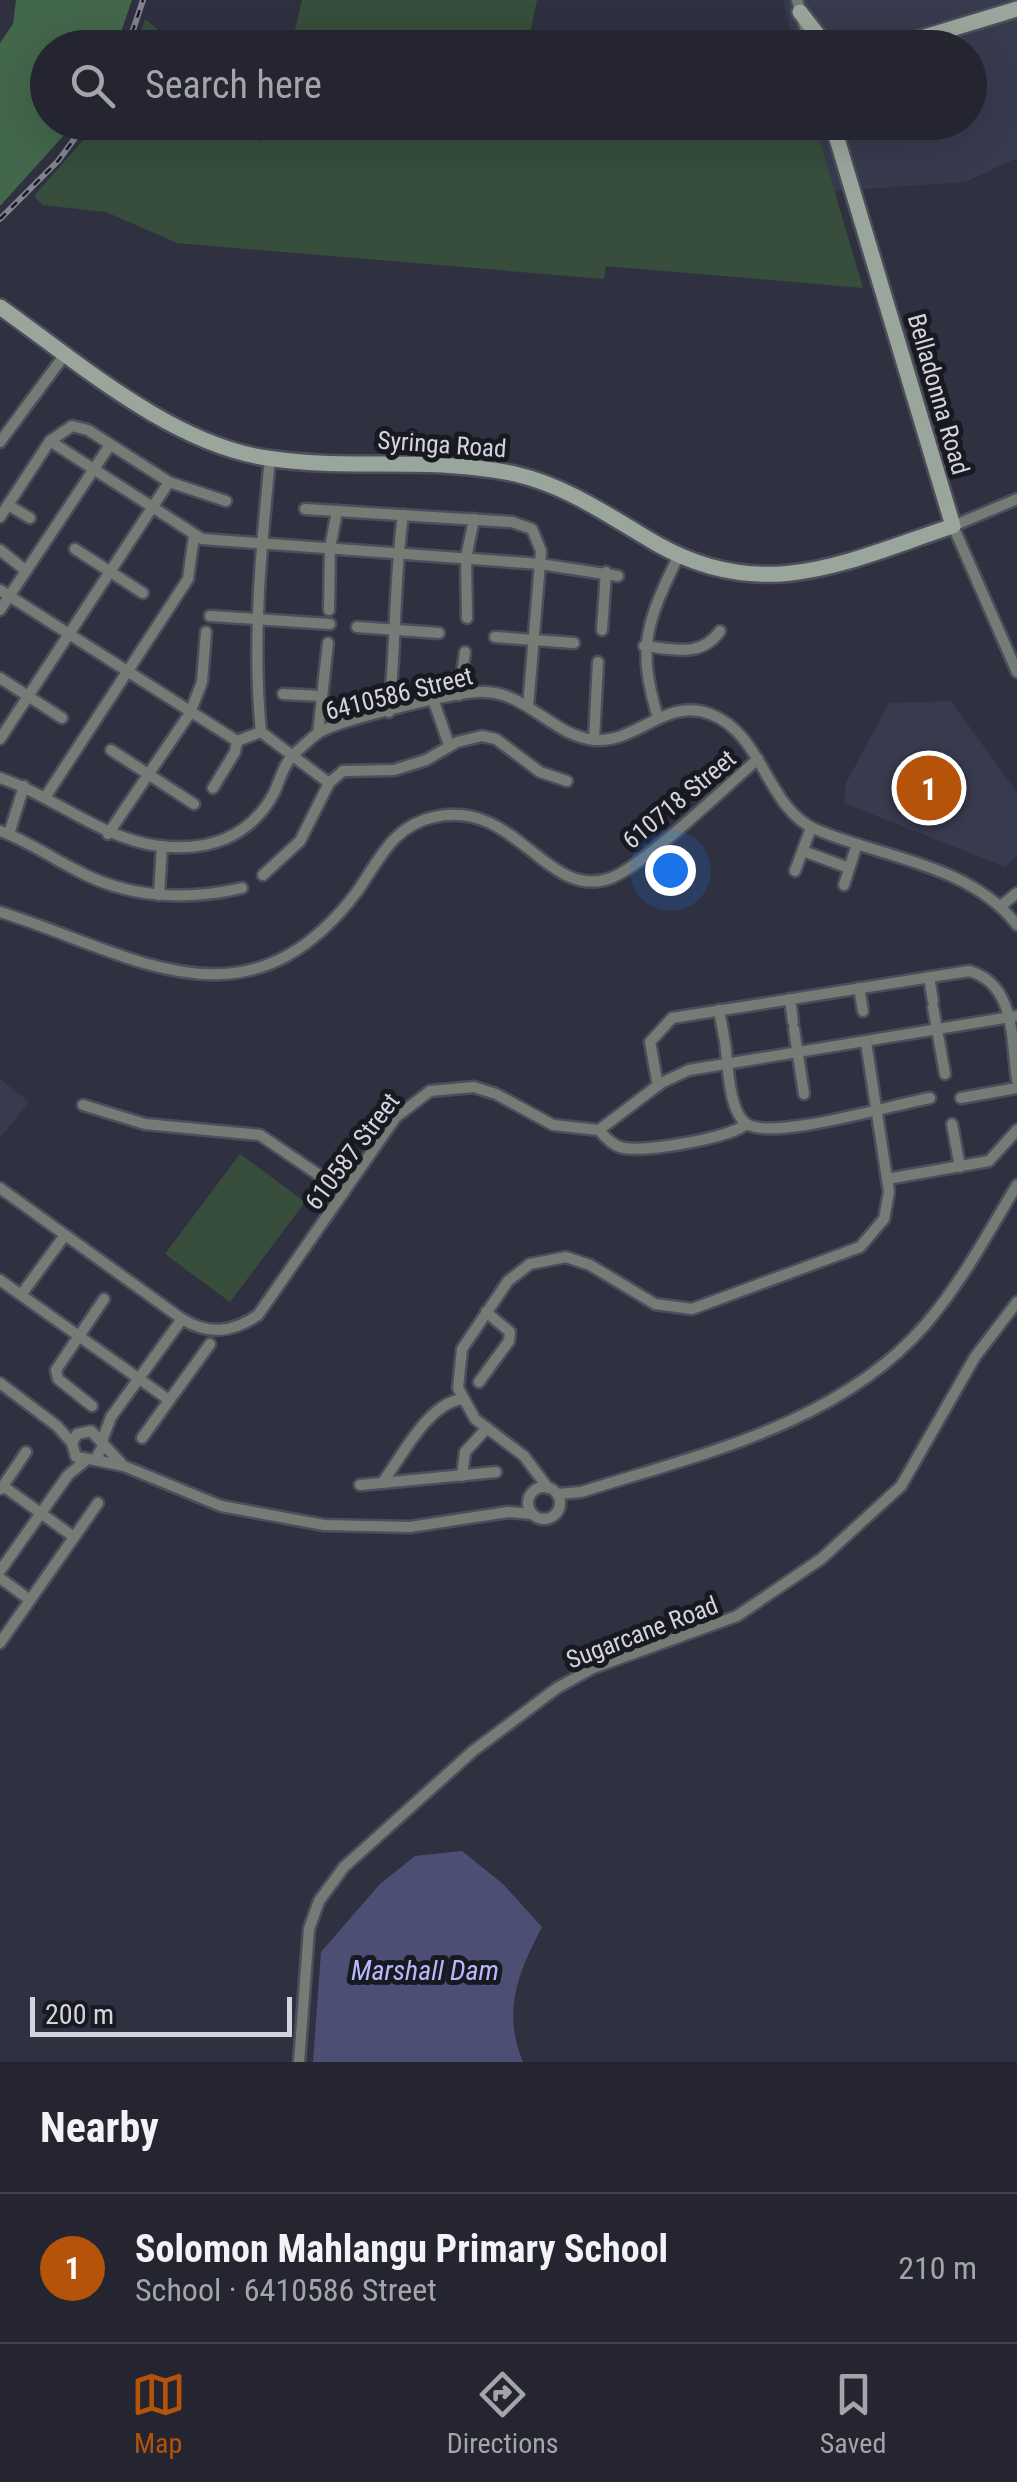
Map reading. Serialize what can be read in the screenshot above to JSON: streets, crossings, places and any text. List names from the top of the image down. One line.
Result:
{"streets":{"street":["Belladonna Road","Syringa Road","6410586 Street","610718 Street","610587 Street","Sugarcane Road"]},"crossings":[["Belladonna Road","Syringa Road"]],"water":["Marshall Dam"],"scale_bar":"200 m","page":{"search":"Search here","pins":"1","scale":"200 m","heading":"Nearby","list":[{"mark":"1","name":"Solomon Mahlangu Primary School","note":"School · 6410586 Street","value":"210 m"}],"nav":["Map","Directions","Saved"]}}
